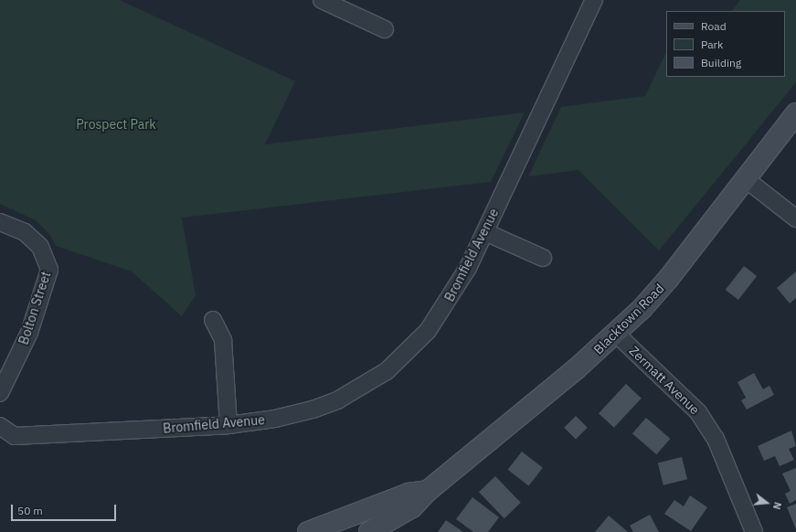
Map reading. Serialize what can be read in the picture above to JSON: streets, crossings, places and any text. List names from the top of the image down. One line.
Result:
{"streets":{"main road":["Blacktown Road"],"street":["Bromfield Avenue","Bolton Street","Zermatt Avenue"]},"crossings":[["Blacktown Road","Zermatt Avenue"]],"parks":["Prospect Park"],"legend":["Road","Park","Building"],"scale_bar":"50 m","north":"right"}
